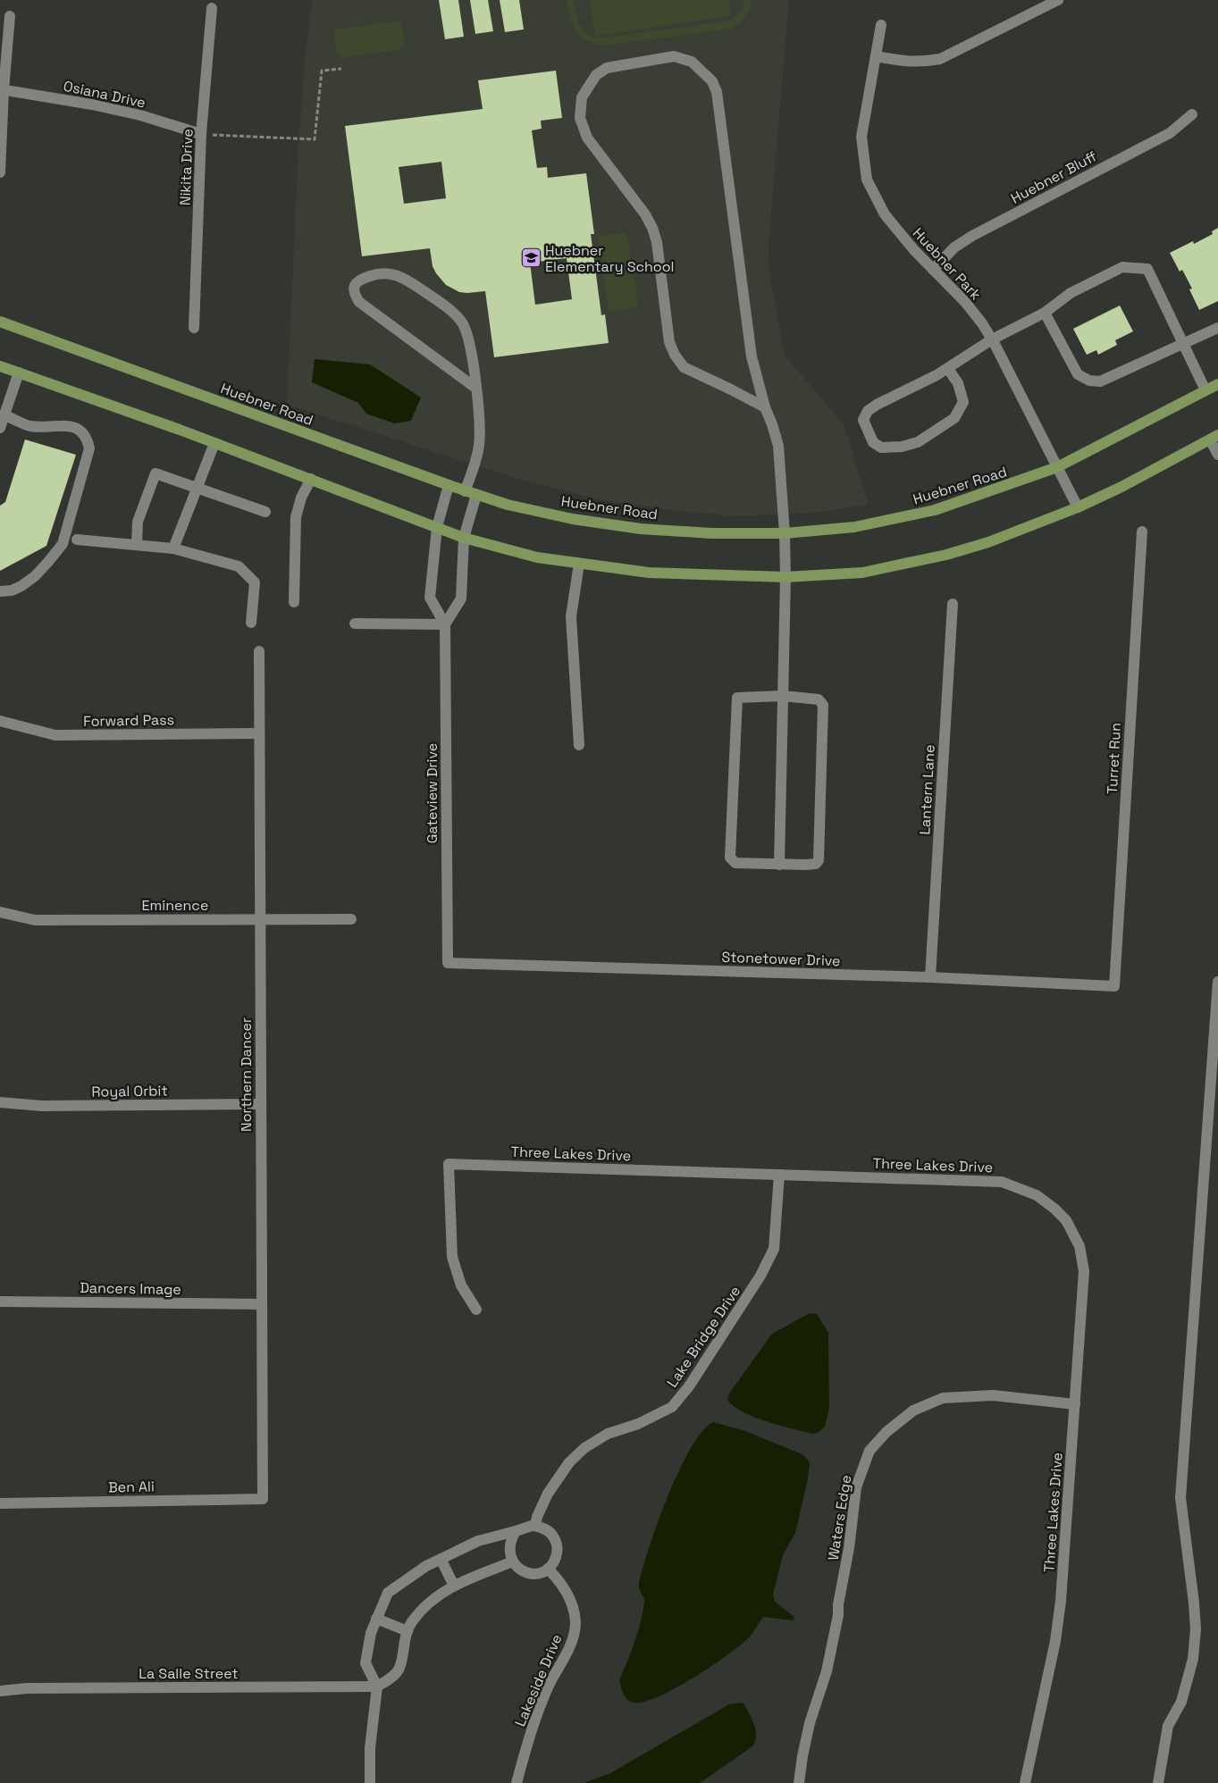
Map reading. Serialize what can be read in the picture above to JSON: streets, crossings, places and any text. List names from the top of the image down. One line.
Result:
{"streets":{"main road":["Huebner Road"],"street":["Osiana Drive","Nikita Drive","Huebner Bluff","Huebner Park","Forward Pass","Turret Run","Lantern Lane","Gateview Drive","Eminence","Stonetower Drive","Northern Dancer","Royal Orbit","Three Lakes Drive","Dancers Image","Lake Bridge Drive","Ben Ali","Waters Edge","La Salle Street","Lakeside Drive"]},"crossings":[["Osiana Drive","Nikita Drive"],["Huebner Bluff","Huebner Park"],["Huebner Park","Huebner Road"],["Huebner Road","Gateview Drive"],["Forward Pass","Northern Dancer"],["Turret Run","Stonetower Drive"],["Lantern Lane","Stonetower Drive"],["Gateview Drive","Stonetower Drive"],["Eminence","Northern Dancer"],["Northern Dancer","Royal Orbit"],["Northern Dancer","Dancers Image"],["Northern Dancer","Ben Ali"],["Three Lakes Drive","Lake Bridge Drive"],["Three Lakes Drive","Waters Edge"],["Lake Bridge Drive","Lakeside Drive"]],"places":{"school or university":["Huebner Elementary School"]}}
